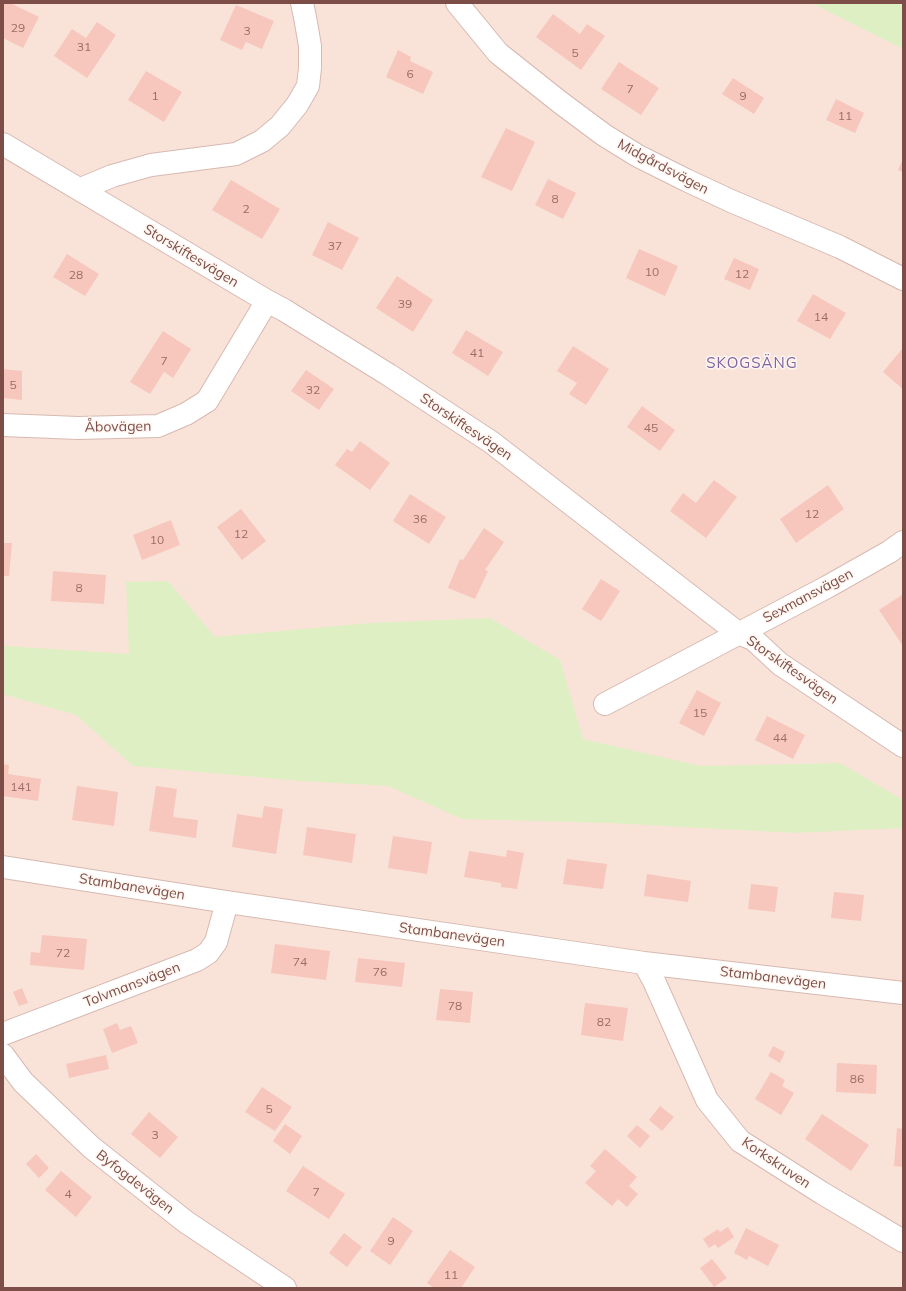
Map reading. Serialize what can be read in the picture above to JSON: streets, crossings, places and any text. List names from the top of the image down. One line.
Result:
{"streets":{"street":["Midgårdsvägen","Storskiftesvägen","Åbovägen","Sexmansvägen","Stambanevägen","Tolvmansvägen","Korkskruven","Byfogdevägen"]},"crossings":[["Storskiftesvägen","Åbovägen"],["Storskiftesvägen","Sexmansvägen"],["Stambanevägen","Tolvmansvägen"],["Stambanevägen","Korkskruven"]],"districts":["SKOGSÄNG"],"house_numbers":["29","3","31","5","6","7","1","9","11","8","2","37","10","12","28","39","14","41","7","5","32","45","12","36","12","10","8","15","44","141","72","74","76","78","82","86","5","3","7","4","9","11"]}
